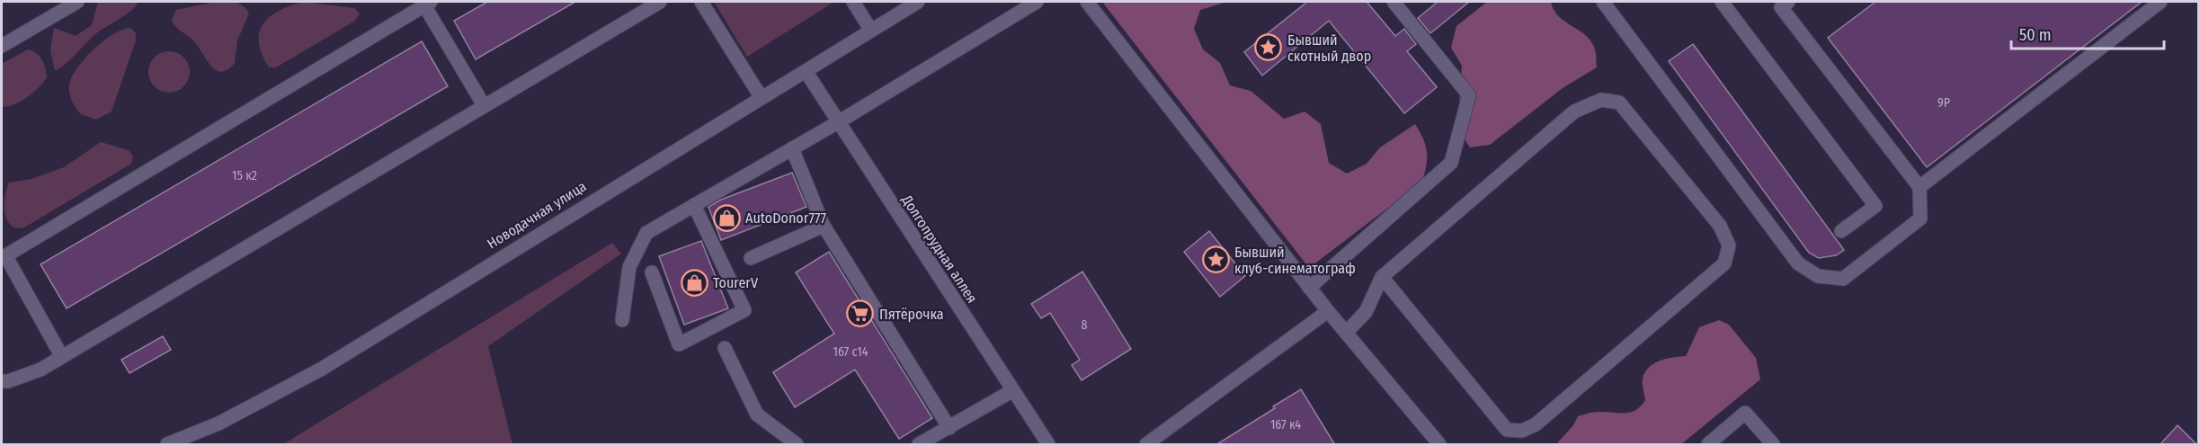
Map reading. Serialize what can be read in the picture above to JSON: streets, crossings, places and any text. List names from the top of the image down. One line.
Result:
{"streets":{"street":["Новодачная улица","Долгопрудная аллея"]},"crossings":[["Новодачная улица","Долгопрудная аллея"]],"places":{"place":["Бывший скотный двор","Бывший клуб-синематограф"],"shop":["AutoDonor777","TourerV"],"supermarket":["Пятёрочка"]},"house_numbers":["9Р","15 к2","8","167 с14","167 к4"],"scale_bar":"50 m"}
